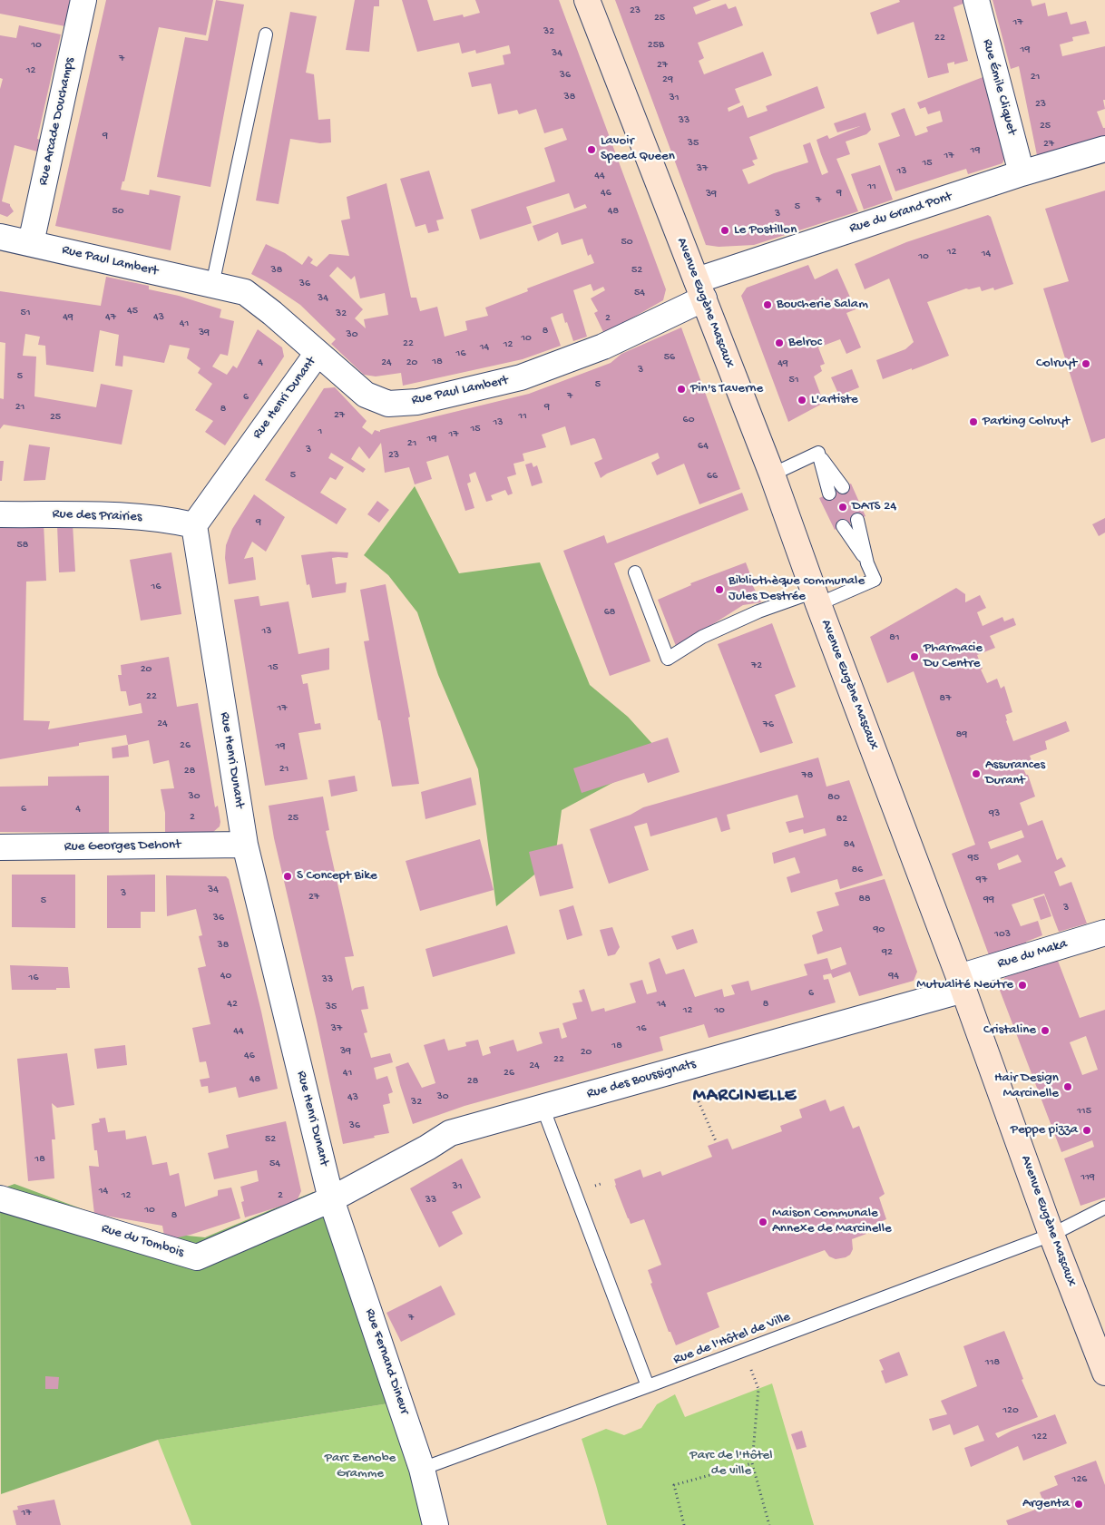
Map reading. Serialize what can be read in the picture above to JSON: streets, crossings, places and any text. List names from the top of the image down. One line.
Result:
{"streets":{"main road":["Avenue Eugène Mascaux"],"street":["Rue Émile Cliquet","Rue Arcade Douchamps","Rue du Grand Pont","Rue Paul Lambert","Rue Henri Dunant","Rue des Prairies","Rue Georges Dehont","Rue du Maka","Rue des Boussignats","Rue du Tombois","Rue Fernand Dineur"],"lane":["Rue de l'Hôtel de Ville"]},"crossings":[["Rue Émile Cliquet","Rue du Grand Pont"],["Rue Arcade Douchamps","Rue Paul Lambert"],["Rue du Grand Pont","Rue Paul Lambert"],["Rue du Grand Pont","Avenue Eugène Mascaux"],["Rue Paul Lambert","Avenue Eugène Mascaux"],["Rue Paul Lambert","Rue Henri Dunant"],["Avenue Eugène Mascaux","Rue du Maka"],["Avenue Eugène Mascaux","Rue des Boussignats"],["Avenue Eugène Mascaux","Rue de l'Hôtel de Ville"],["Rue Henri Dunant","Rue des Prairies"],["Rue Henri Dunant","Rue Georges Dehont"],["Rue Henri Dunant","Rue des Boussignats"],["Rue Henri Dunant","Rue du Tombois"],["Rue Henri Dunant","Rue Fernand Dineur"],["Rue du Maka","Rue des Boussignats"],["Rue des Boussignats","Rue du Tombois"],["Rue des Boussignats","Rue Fernand Dineur"],["Rue du Tombois","Rue Fernand Dineur"],["Rue de l'Hôtel de Ville","Rue Fernand Dineur"]],"districts":["MARCINELLE"],"parks":["Parc de l'Hôtel de ville","Parc Zenobe Gramme"],"places":["Lavoir Speed Queen","Le Postillon","Boucherie Salam","Belroc","Colruyt","Pin's Taverne","L'artiste","Parking Colruyt","DATS 24","Bibliothèque communale Jules Destrée","Pharmacie Du Centre","Assurances Durant","S Concept Bike","Mutualité Neutre","Cristaline","Hair Design Marcinelle","Peppe pizza","Maison Communale Annexe de Marcinelle","Argenta"],"house_numbers":["23","25","17","32","22","10","25B","19","34","7","27","12","36","21","29","38","31","23","33","25","9","35","27","19","17","15","37","13","44","11","46","9","39","7","5","50","48","3","50","12","14","10","38","52","36","54","34","45","51","32","49","47","43","2","41","8","39","30","10","22","12","14","16","56","18","4","24","20","49","3","5","51","5","7","6","21","9","8","27","11","25","60","13","15","1","17","19","21","64","3","23","5","66","9","58","16","68","13","81","72","15","20","22","87","17","24","76","89","26","19","21","28","78","30","80","6","4","93","2","25","82","84","95","86","97","34","3","27","88","99","5","3","36","90","103","38","92","40","94","16","33","6","42","14","8","35","12","10","37","16","44","18","39","20","46","22","24","41","26","48","28","30","43","32","115","36","52","18","54","119","31","14","12","2","33","10","8","7","118","120","122","126","17"]}
